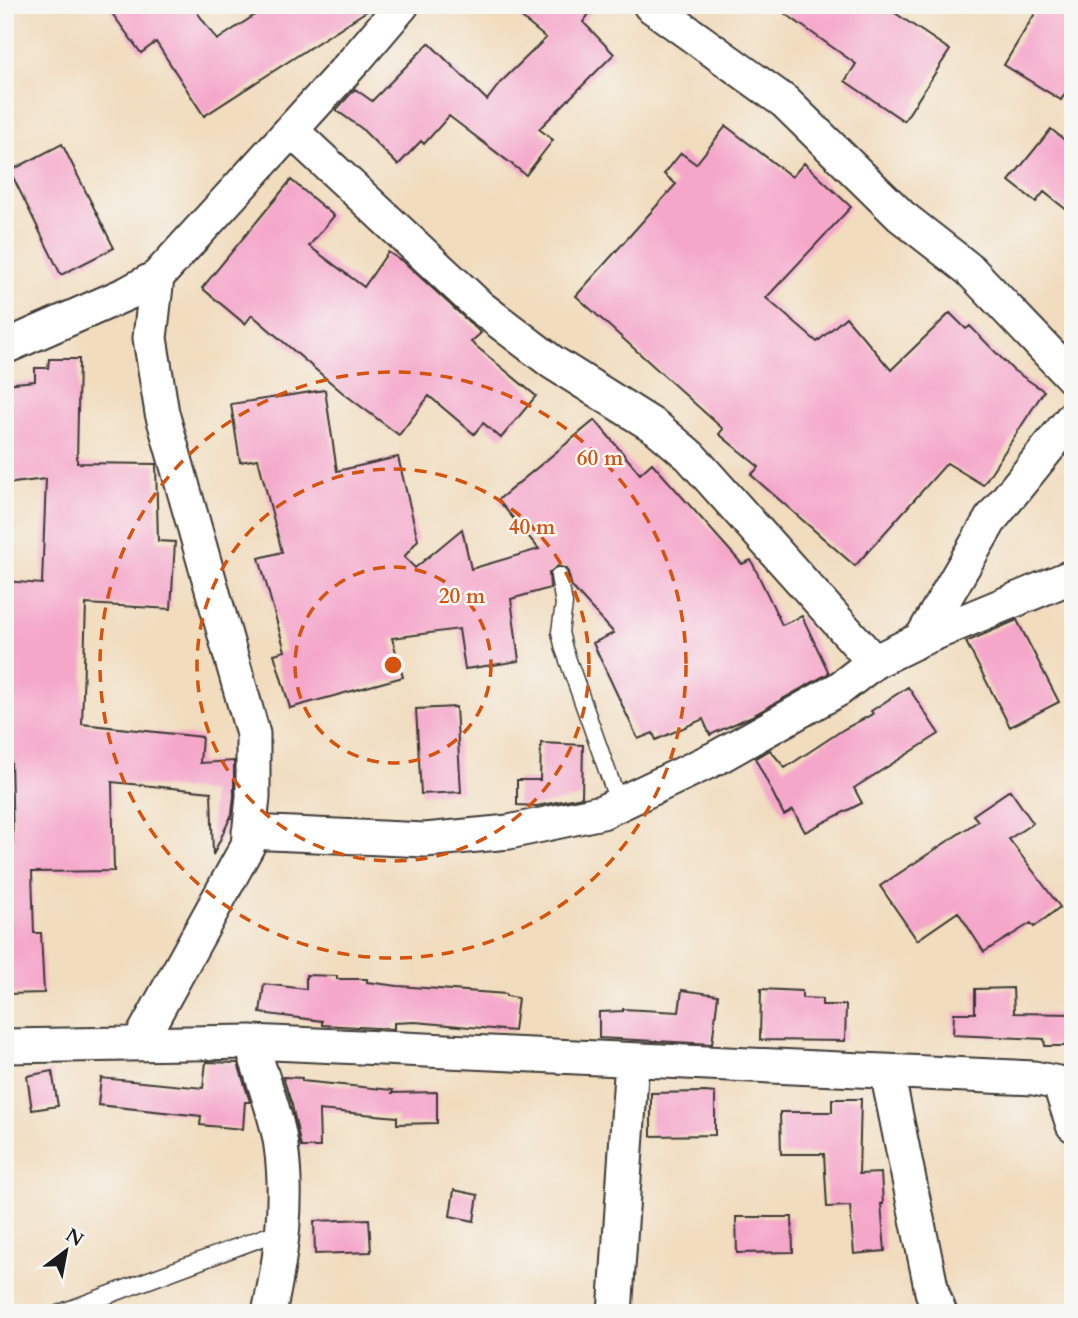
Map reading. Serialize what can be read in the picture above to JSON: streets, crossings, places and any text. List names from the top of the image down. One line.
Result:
{"north":"top right","rings":["60 m","40 m","20 m"]}
